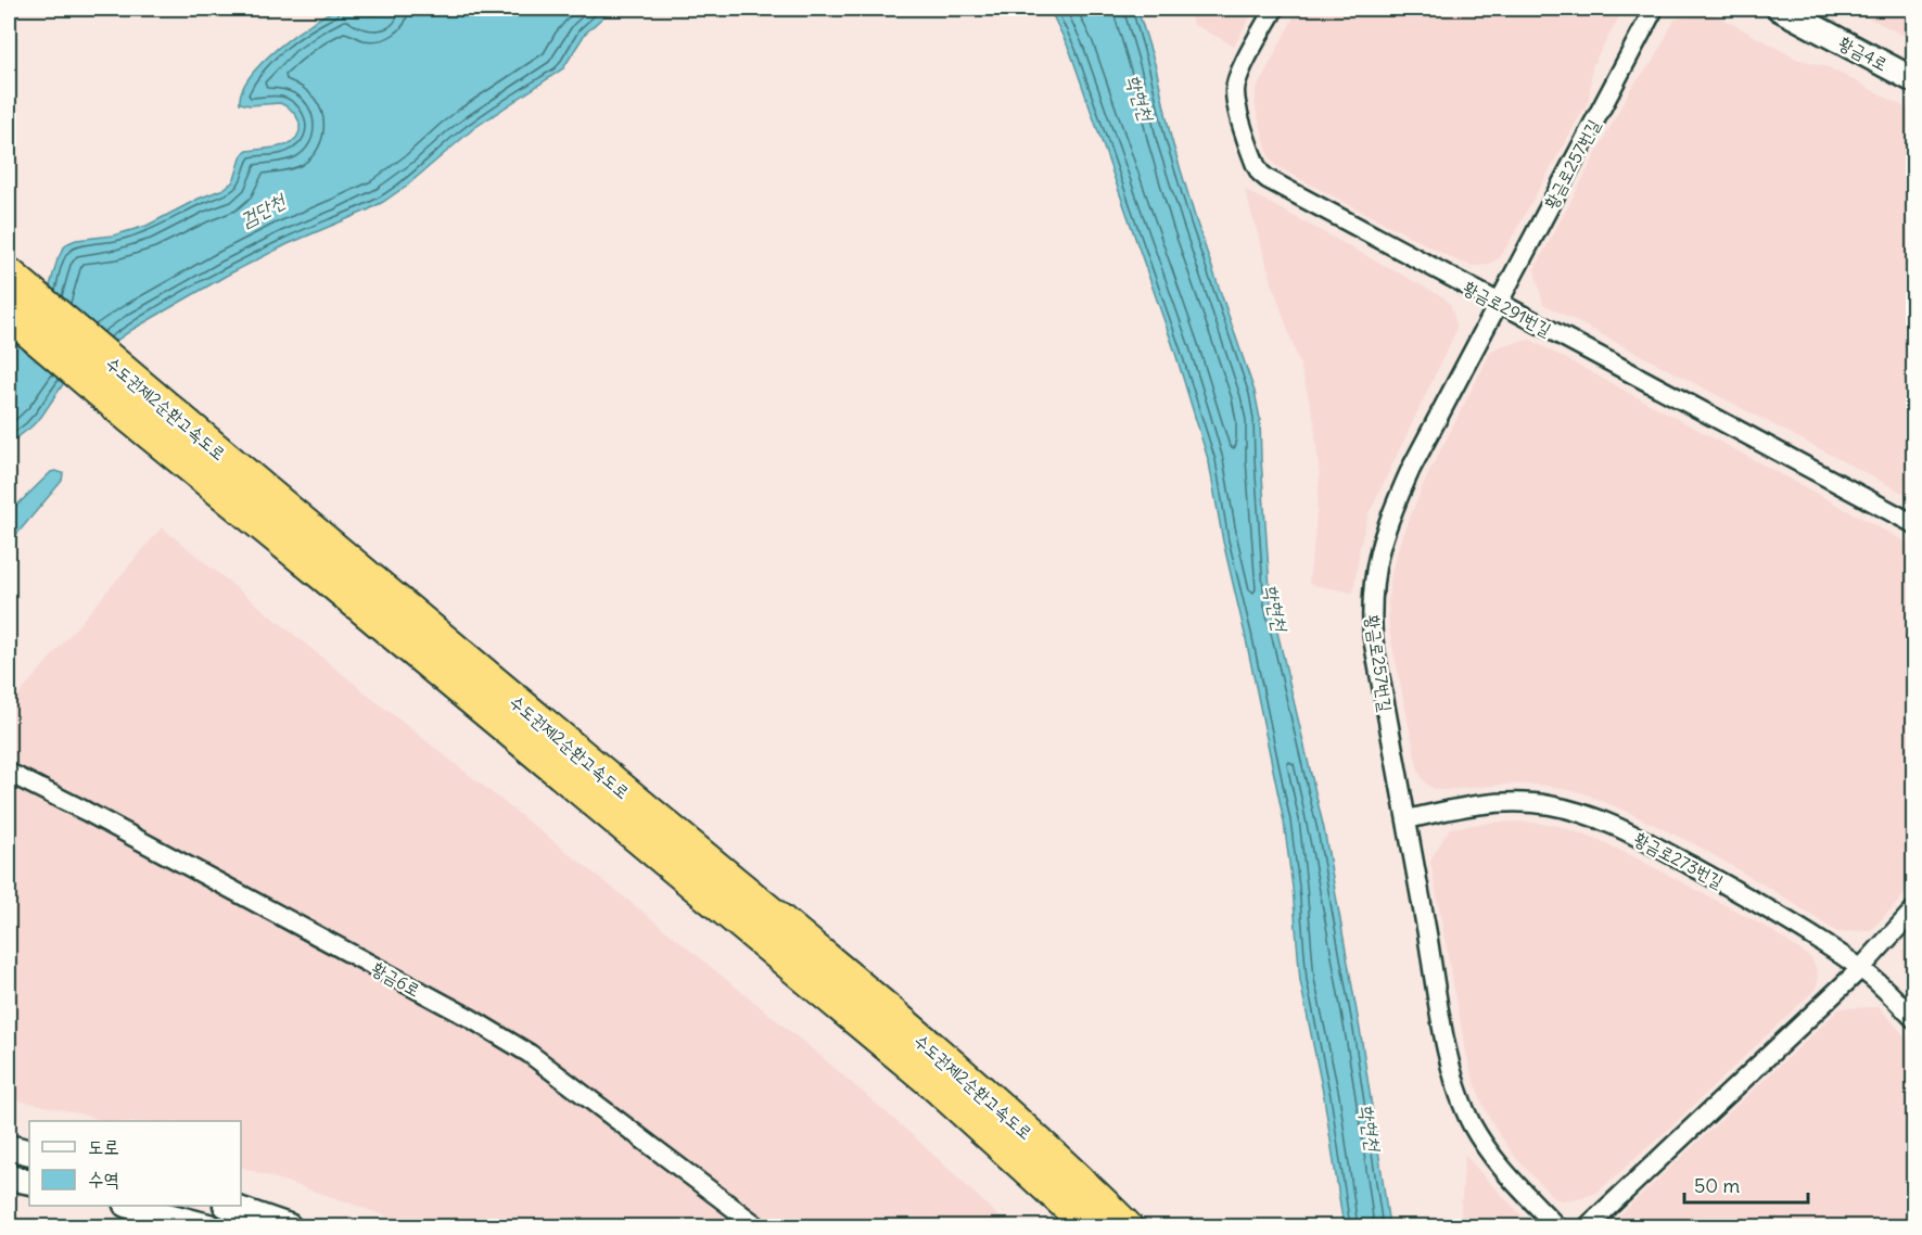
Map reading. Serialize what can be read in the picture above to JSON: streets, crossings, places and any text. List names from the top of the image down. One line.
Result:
{"streets":{"highway":["수도권제2순환고속도로"],"main road":["황금4로"],"street":["황금로257번길","황금로291번길","황금로273번길","황금6로"]},"crossings":[["황금로257번길","황금로291번길"],["황금로257번길","황금로273번길"]],"water":["학현천","검단천"],"legend":["도로","수역"],"scale_bar":"50 m"}
